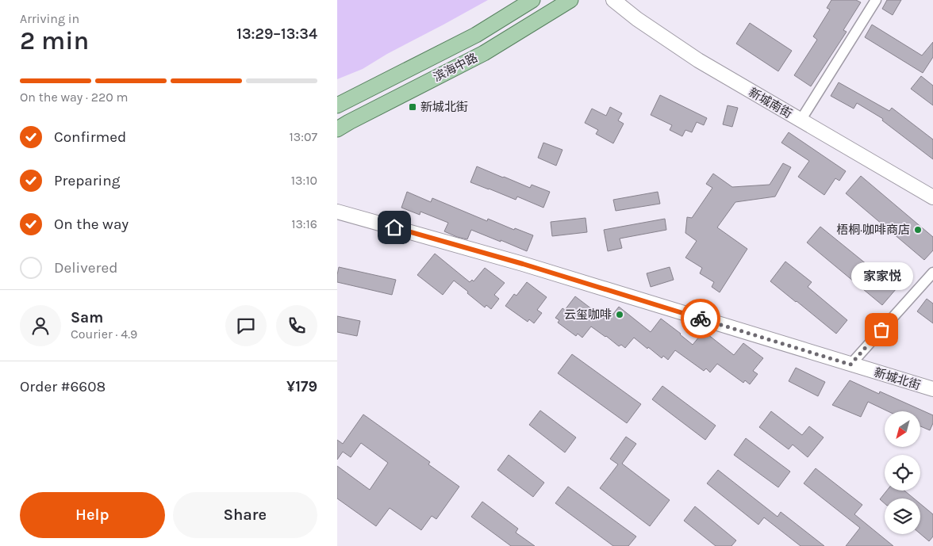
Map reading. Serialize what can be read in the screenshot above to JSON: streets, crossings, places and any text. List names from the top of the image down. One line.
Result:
{"streets":{"main road":["滨海中路"],"street":["新城南街","新城北街"]},"places":{"transit":["新城北街"],"other":["梧桐·咖啡商店","云玺咖啡","家家悦"]},"north":"bottom left","page":{"heading":["2 min","Arriving in","13:29–13:34"],"panel":["Sam","Courier · 4.9","Order #6608","¥179"],"bar":"On the way · 220 m","list":[["Confirmed","13:07"],["Preparing","13:10"],["On the way","13:16"],"Delivered"],"bubble":"家家悦","buttons":["Help","Share"]}}
